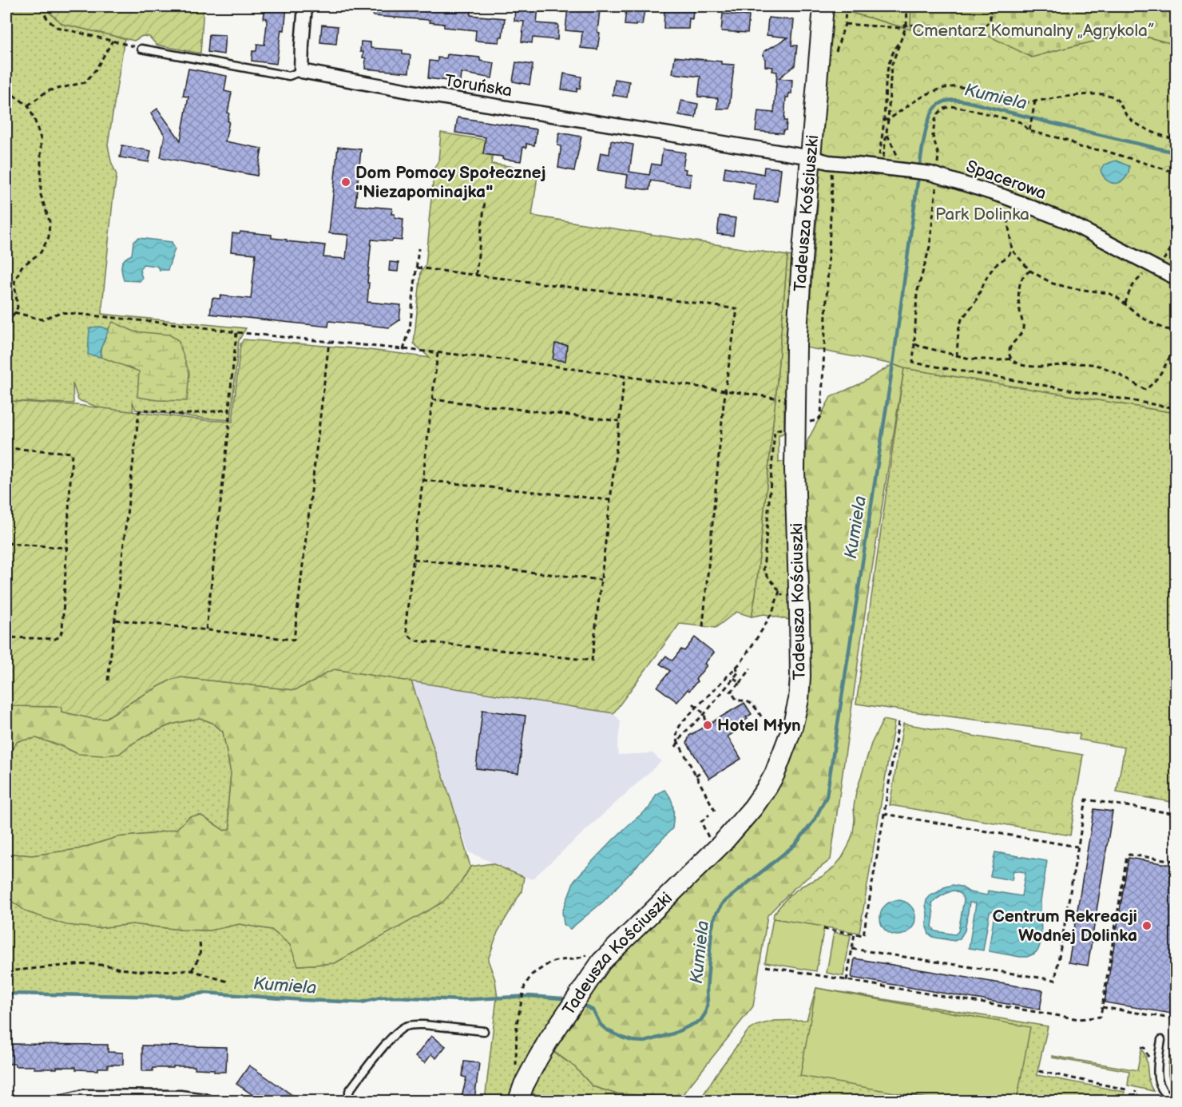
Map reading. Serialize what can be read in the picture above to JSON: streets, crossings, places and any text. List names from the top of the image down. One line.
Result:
{"streets":{"street":["Toruńska","Spacerowa","Tadeusza Kościuszki"]},"crossings":[["Toruńska","Spacerowa"],["Toruńska","Tadeusza Kościuszki"],["Spacerowa","Tadeusza Kościuszki"]],"water":["Kumiela"],"parks":["Cmentarz Komunalny „Agrykola”","Park Dolinka"],"places":["Dom Pomocy Społecznej \"Niezapominajka\"","Hotel Młyn","Centrum Rekreacji Wodnej Dolinka"]}
